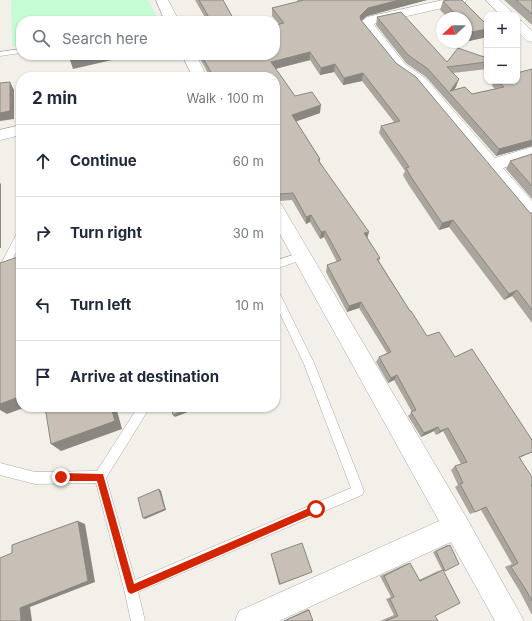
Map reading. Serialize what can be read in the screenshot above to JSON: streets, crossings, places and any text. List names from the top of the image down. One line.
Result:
{"north":"left","page":{"map_buttons":["+","−"],"search":"Search here","heading":["2 min","Walk · 100 m"],"list":[["Continue","60 m"],["Turn right","30 m"],["Turn left","10 m"],"Arrive at destination"]}}
